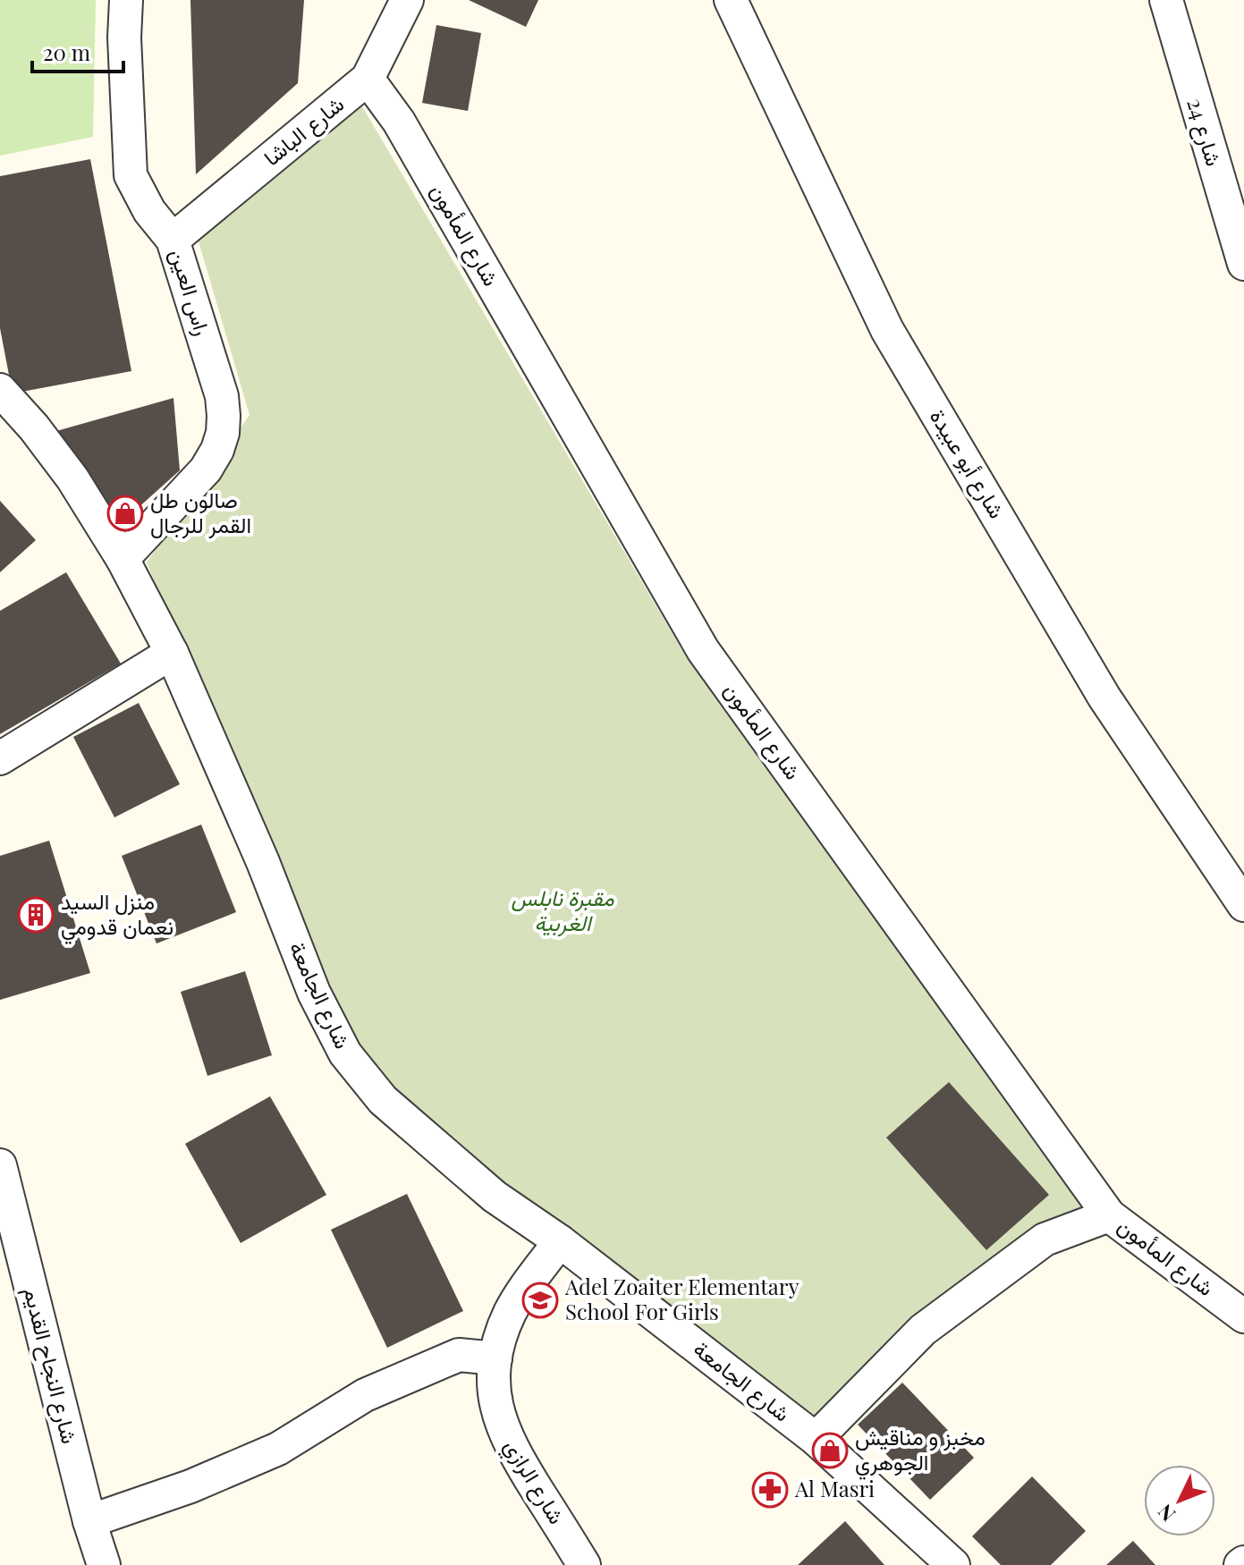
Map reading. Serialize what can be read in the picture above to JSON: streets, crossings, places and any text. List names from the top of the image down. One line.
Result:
{"streets":{"street":["شارع الباشا","شارع 24","شارع المأمون","راس العين","شارع أبو عبيدة","شارع الجامعة","شارع النجاح القديم","شارع الرازي"]},"crossings":[["شارع الباشا","شارع المأمون"],["شارع الباشا","راس العين"],["راس العين","شارع الجامعة"],["شارع الجامعة","شارع الرازي"]],"parks":["مقبرة نابلس الغربية"],"places":{"shop":["صالون طل القمر للرجال","مخبز و مناقيش الجوهري"],"building":["منزل السيد نعمان قدومي"],"school or university":["Adel Zoaiter Elementary School For Girls"],"pharmacy":["Al Masri"]},"scale_bar":"20 m","north":"bottom left"}
